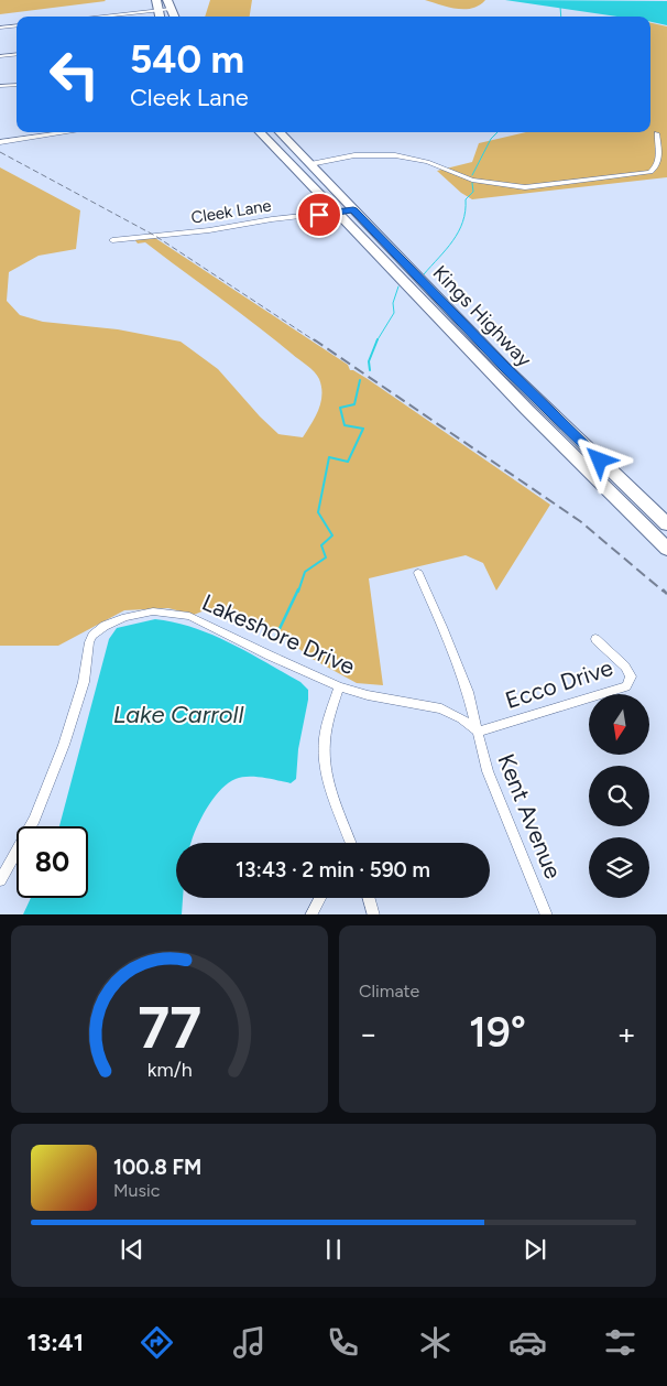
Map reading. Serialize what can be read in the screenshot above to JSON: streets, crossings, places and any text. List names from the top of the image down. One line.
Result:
{"streets":{"highway":["Kings Highway"],"street":["Cleek Lane","Lakeshore Drive","Ecco Drive","Kent Avenue"]},"crossings":[["Cleek Lane","Kings Highway"],["Lakeshore Drive","Ecco Drive"],["Lakeshore Drive","Kent Avenue"],["Ecco Drive","Kent Avenue"]],"water":["Lake Carroll"],"north":"bottom","page":{"turn":["540 m","Cleek Lane"],"limit":"80","trip":"13:43 · 2 min · 590 m","tile":"Climate","heat":["−","19°","+"],"song":["100.8 FM","Music"],"tabs":"13:41","gauge":["77","km/h"]}}
